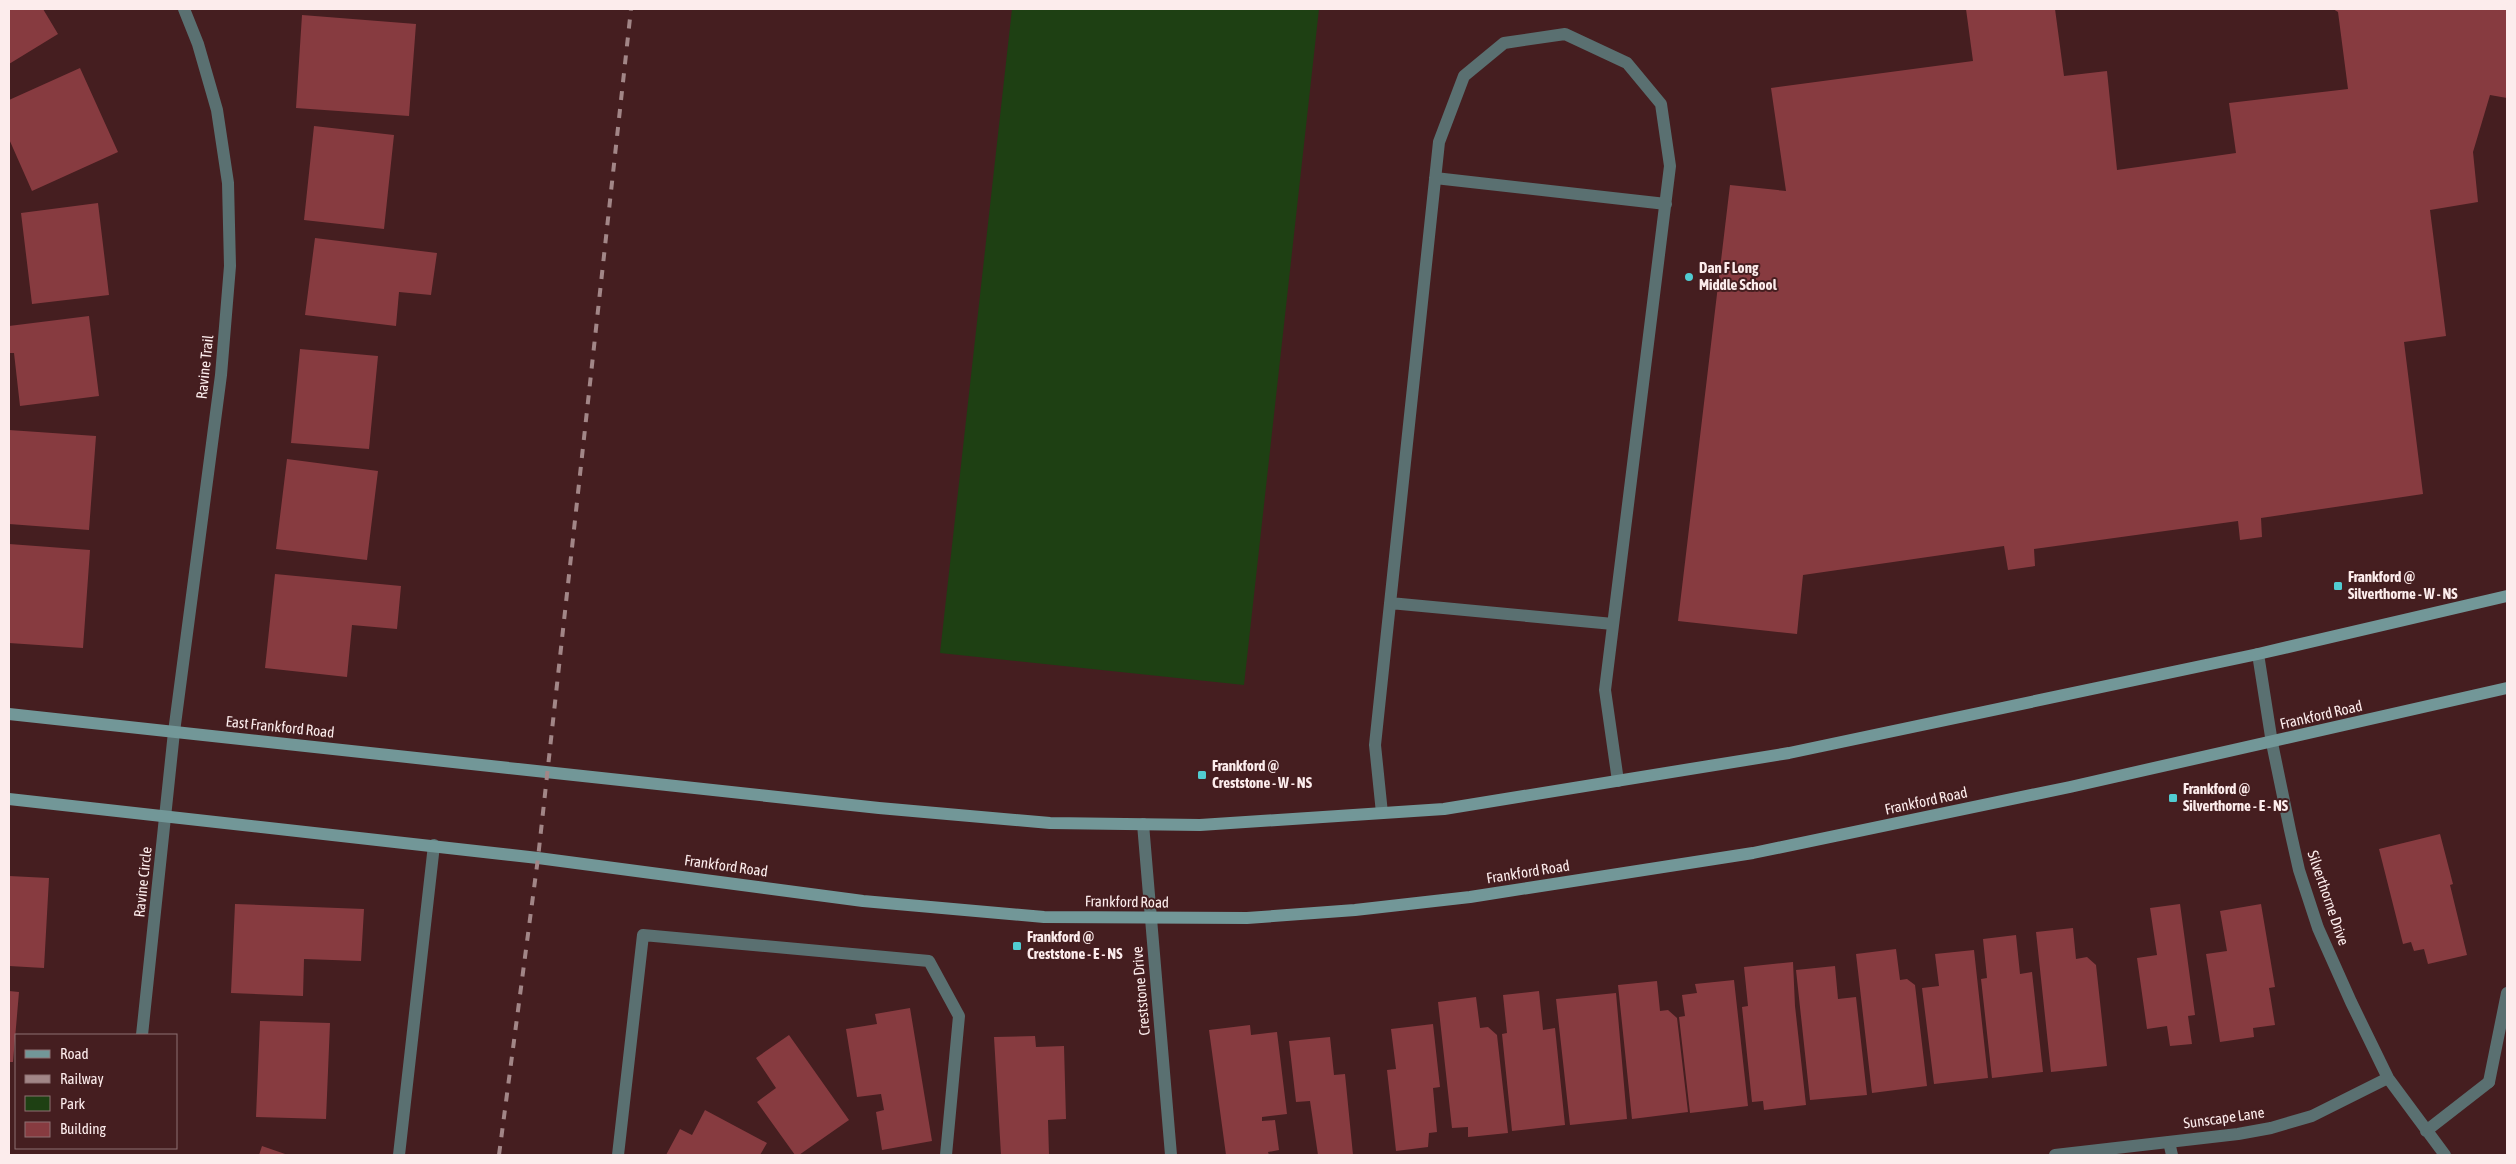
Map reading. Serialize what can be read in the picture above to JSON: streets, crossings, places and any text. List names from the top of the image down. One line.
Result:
{"streets":{"main road":["Frankford Road","East Frankford Road"],"street":["Ravine Trail","Ravine Circle","Silverthorne Drive","Creststone Drive","Sunscape Lane"]},"crossings":[["Ravine Trail","East Frankford Road"],["Ravine Trail","Ravine Circle"],["Frankford Road","Silverthorne Drive"],["Frankford Road","Creststone Drive"],["East Frankford Road","Ravine Circle"],["East Frankford Road","Creststone Drive"],["Silverthorne Drive","Sunscape Lane"]],"places":{"other":["Dan F Long Middle School"],"transit":["Frankford @ Silverthorne - W - NS","Frankford @ Creststone - W - NS","Frankford @ Silverthorne - E - NS","Frankford @ Creststone - E - NS"]},"legend":["Road","Railway","Park","Building"]}
